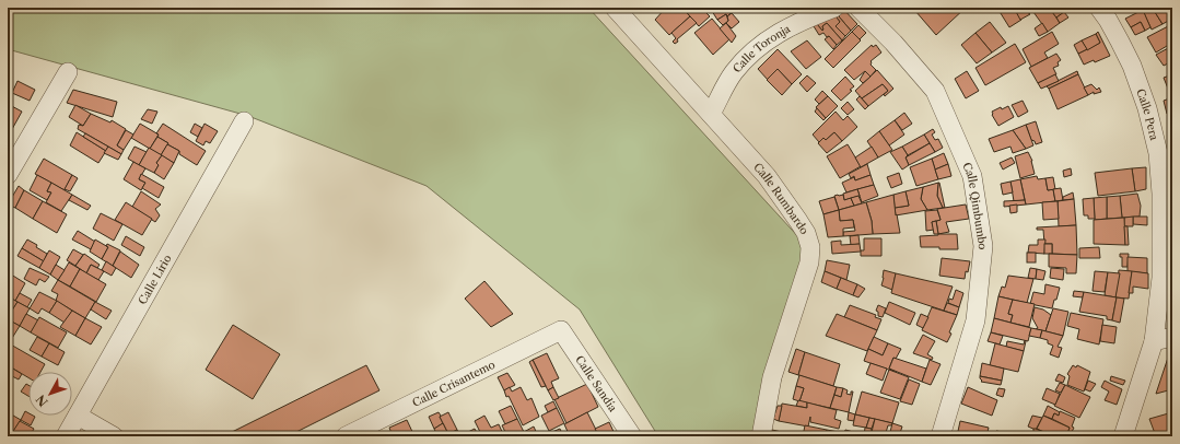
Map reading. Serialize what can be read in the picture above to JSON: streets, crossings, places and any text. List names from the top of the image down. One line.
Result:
{"streets":{"street":["Calle Toronja","Calle Pera","Calle Rumbardo","Calle Qimbumbo","Calle Lirio","Calle Crisantemo","Calle Sandía"]},"crossings":[["Calle Toronja","Calle Rumbardo"],["Calle Crisantemo","Calle Sandía"]],"north":"bottom left"}
